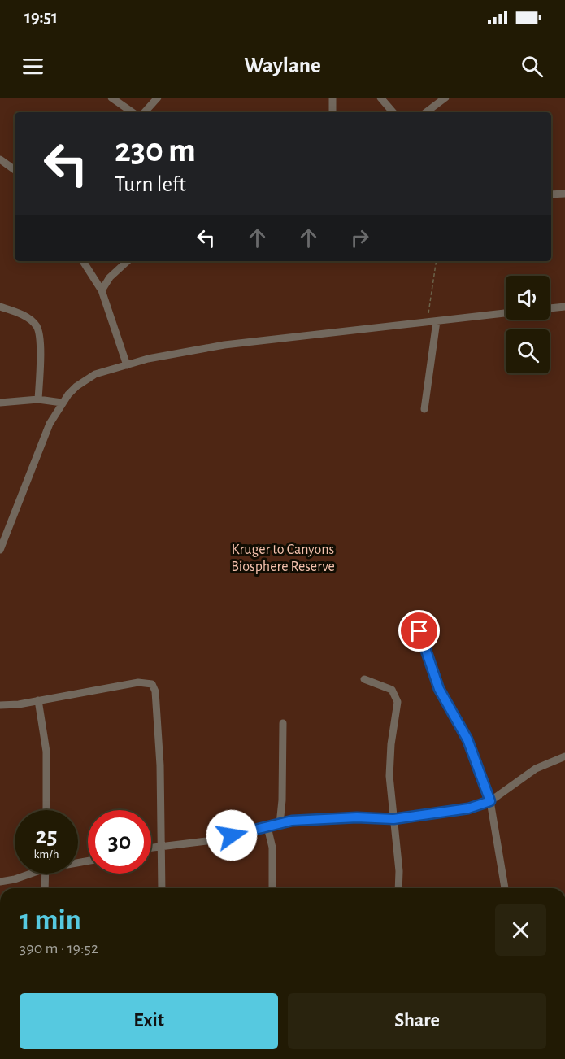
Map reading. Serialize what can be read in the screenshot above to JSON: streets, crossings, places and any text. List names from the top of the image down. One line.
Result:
{"parks":["Kruger to Canyons Biosphere Reserve"],"page":{"status":"19:51","header":"Waylane","turn":["230 m","Turn left"],"speed":"25 km/h","limit":"30","heading":["1 min","390 m · 19:52"],"buttons":["Exit","Share"]}}
